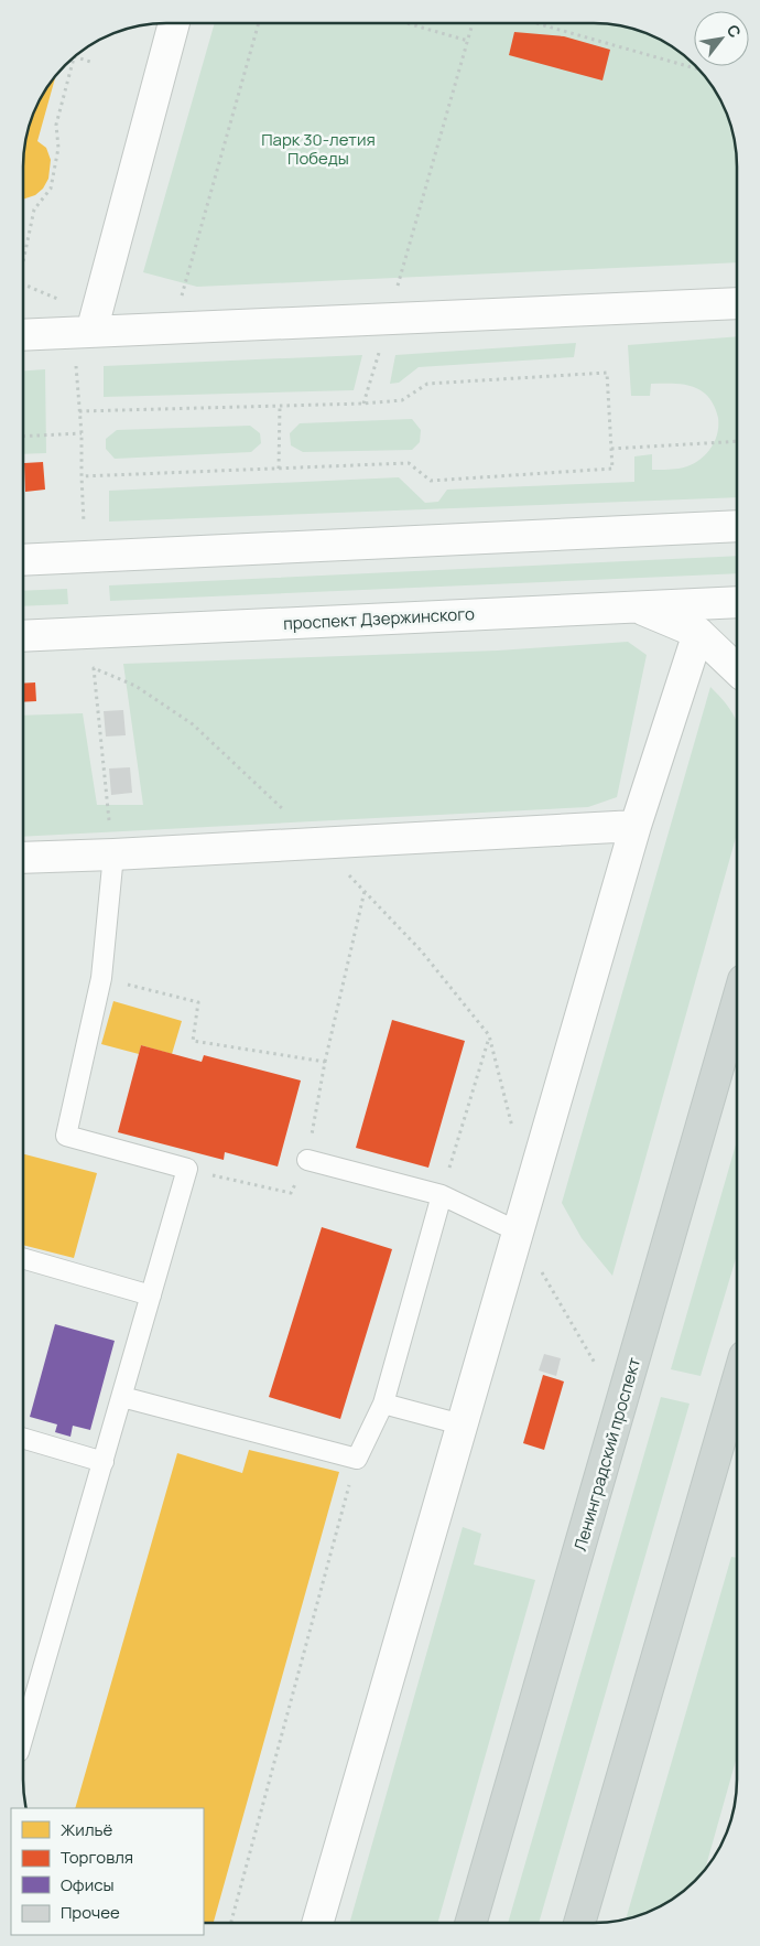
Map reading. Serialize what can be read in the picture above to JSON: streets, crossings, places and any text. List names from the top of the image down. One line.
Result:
{"streets":{"main road":["Ленинградский проспект"],"street":["проспект Дзержинского"]},"parks":["Парк 30-летия Победы"],"legend":["Жильё","Торговля","Офисы","Прочее"],"north":"top right"}
